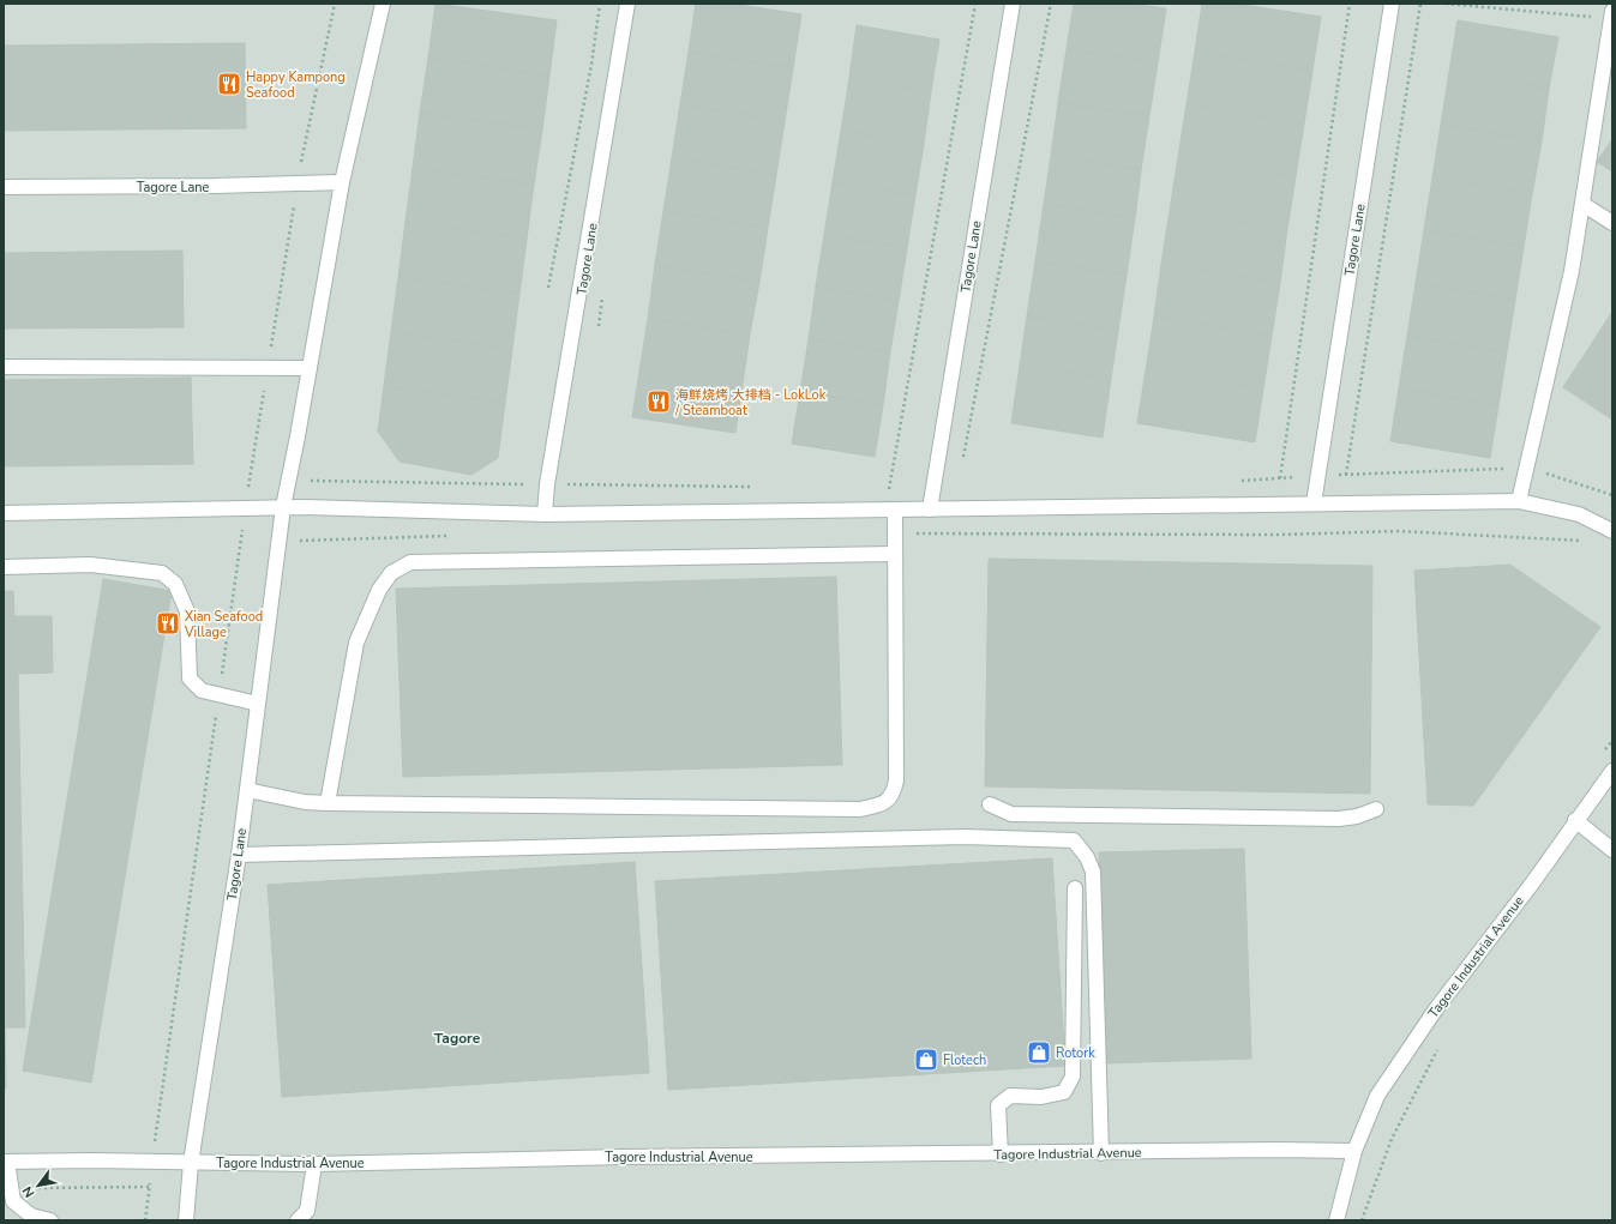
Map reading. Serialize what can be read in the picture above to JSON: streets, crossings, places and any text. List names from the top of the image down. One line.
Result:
{"streets":{"street":["Tagore Lane","Tagore Industrial Avenue"]},"crossings":[["Tagore Lane","Tagore Industrial Avenue"]],"districts":["Tagore"],"places":{"restaurant":["Happy Kampong Seafood","海鲜烧烤 大排档 - LokLok / Steamboat","Xian Seafood Village"],"shop":["Rotork","Flotech"]},"north":"bottom left"}
